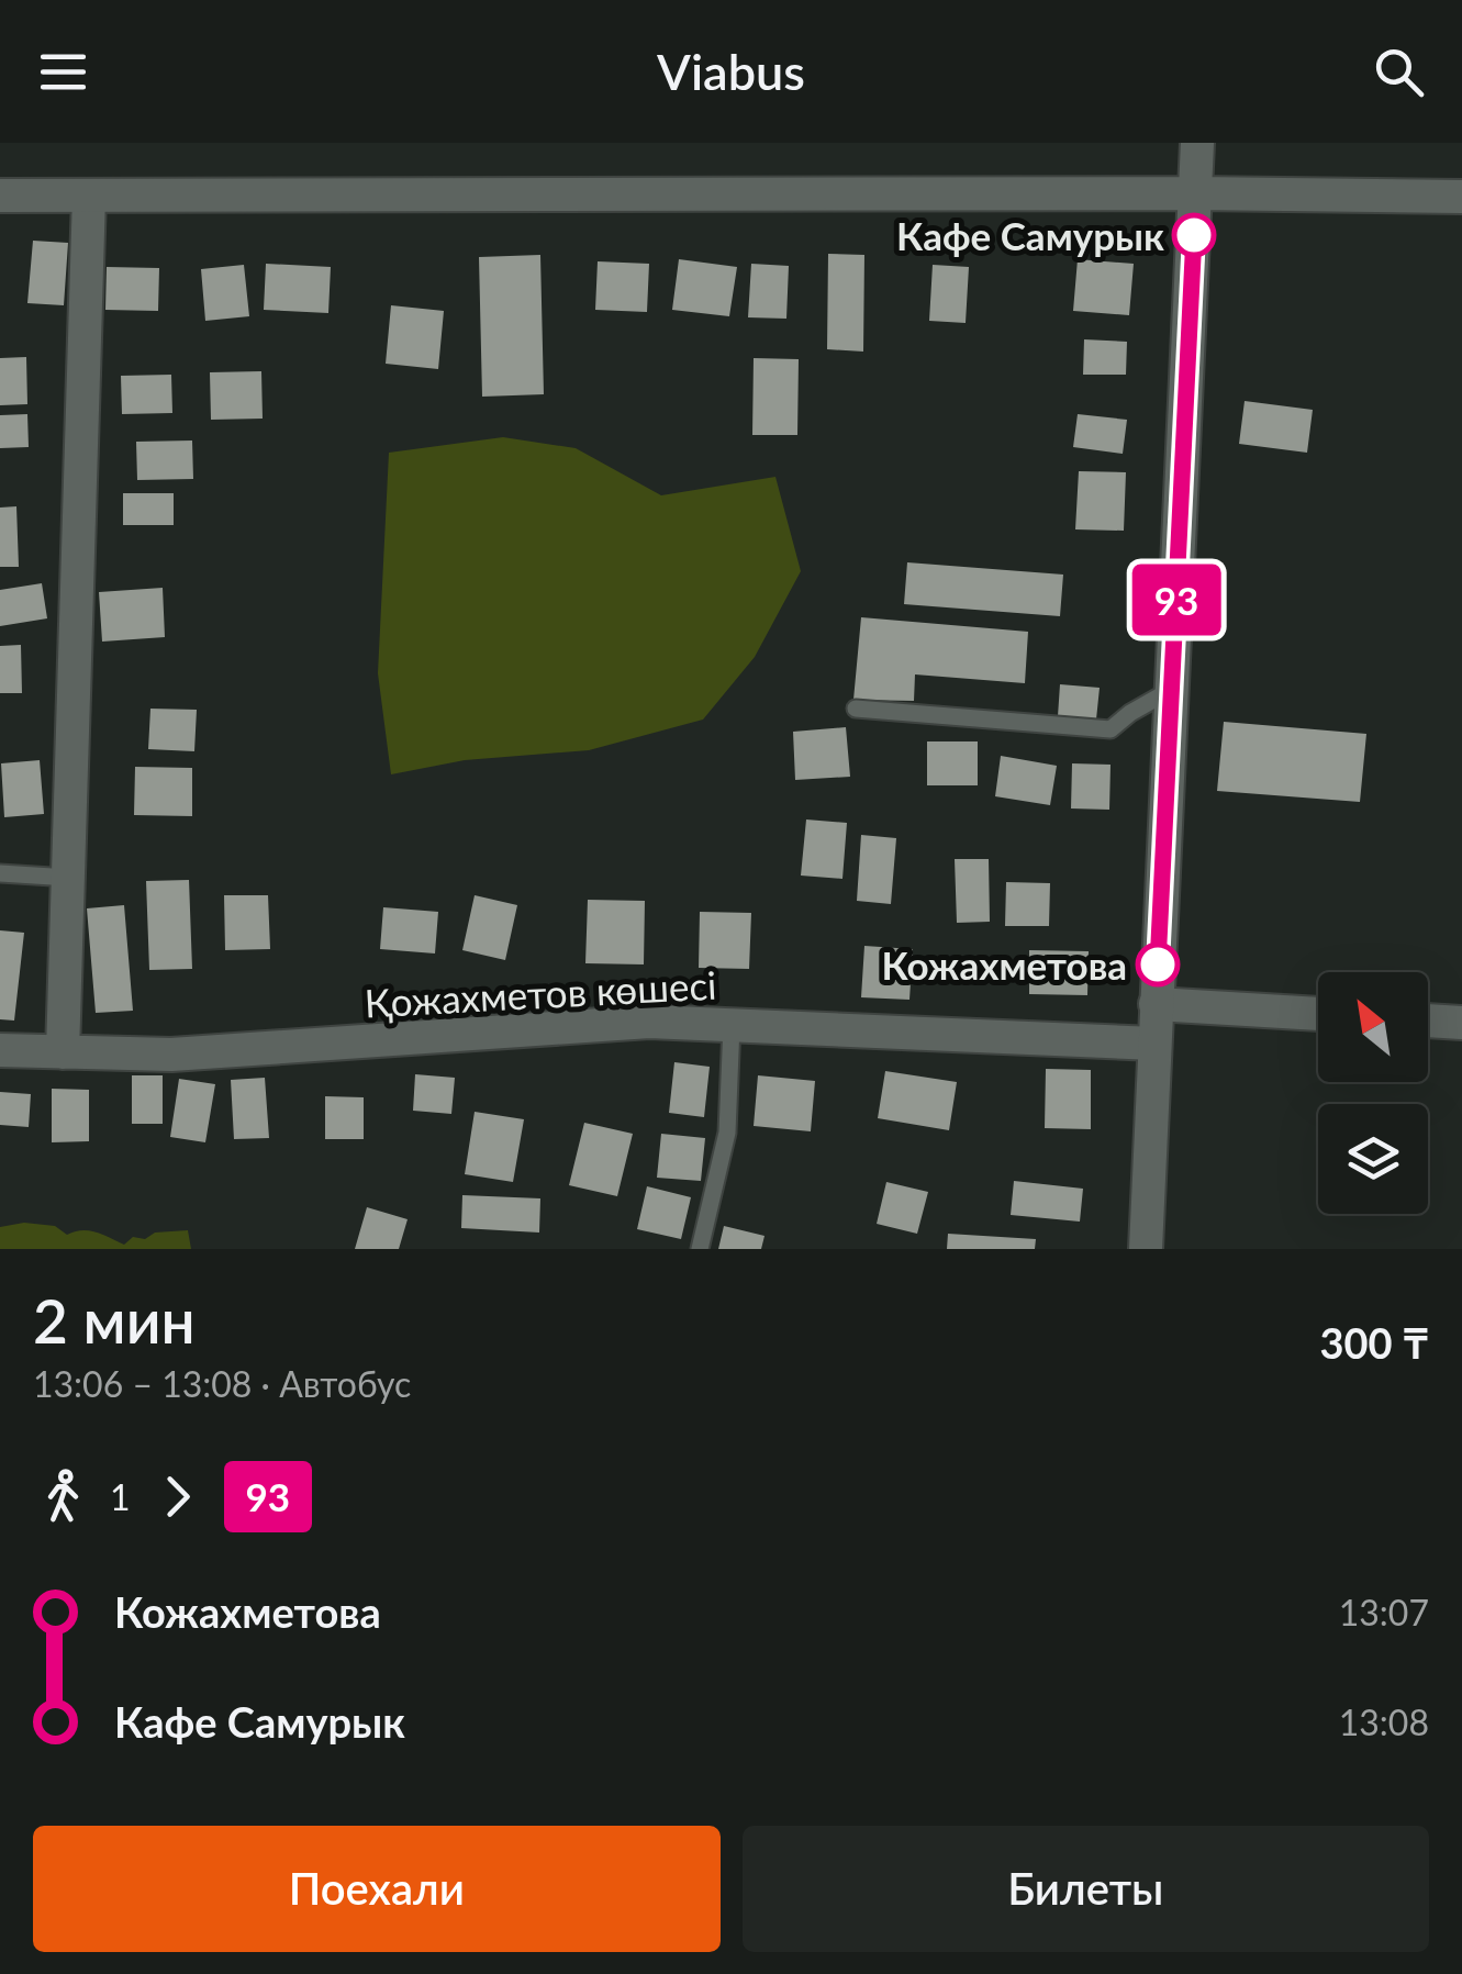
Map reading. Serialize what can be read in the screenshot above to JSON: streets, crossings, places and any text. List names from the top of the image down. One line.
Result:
{"streets":{"street":["Қожахметов көшесі"]},"places":["Кафе Самурык","Кожахметова"],"lines":["bus line 93"],"north":"top left","page":{"header":"Viabus","on_map":"93","heading":["2 мин","13:06 – 13:08 · Автобус","300 ₸"],"legs":["1","93"],"list":[{"name":"Кожахметова","value":"13:07"},{"name":"Кафе Самурык","value":"13:08"}],"buttons":["Поехали","Билеты"]}}
